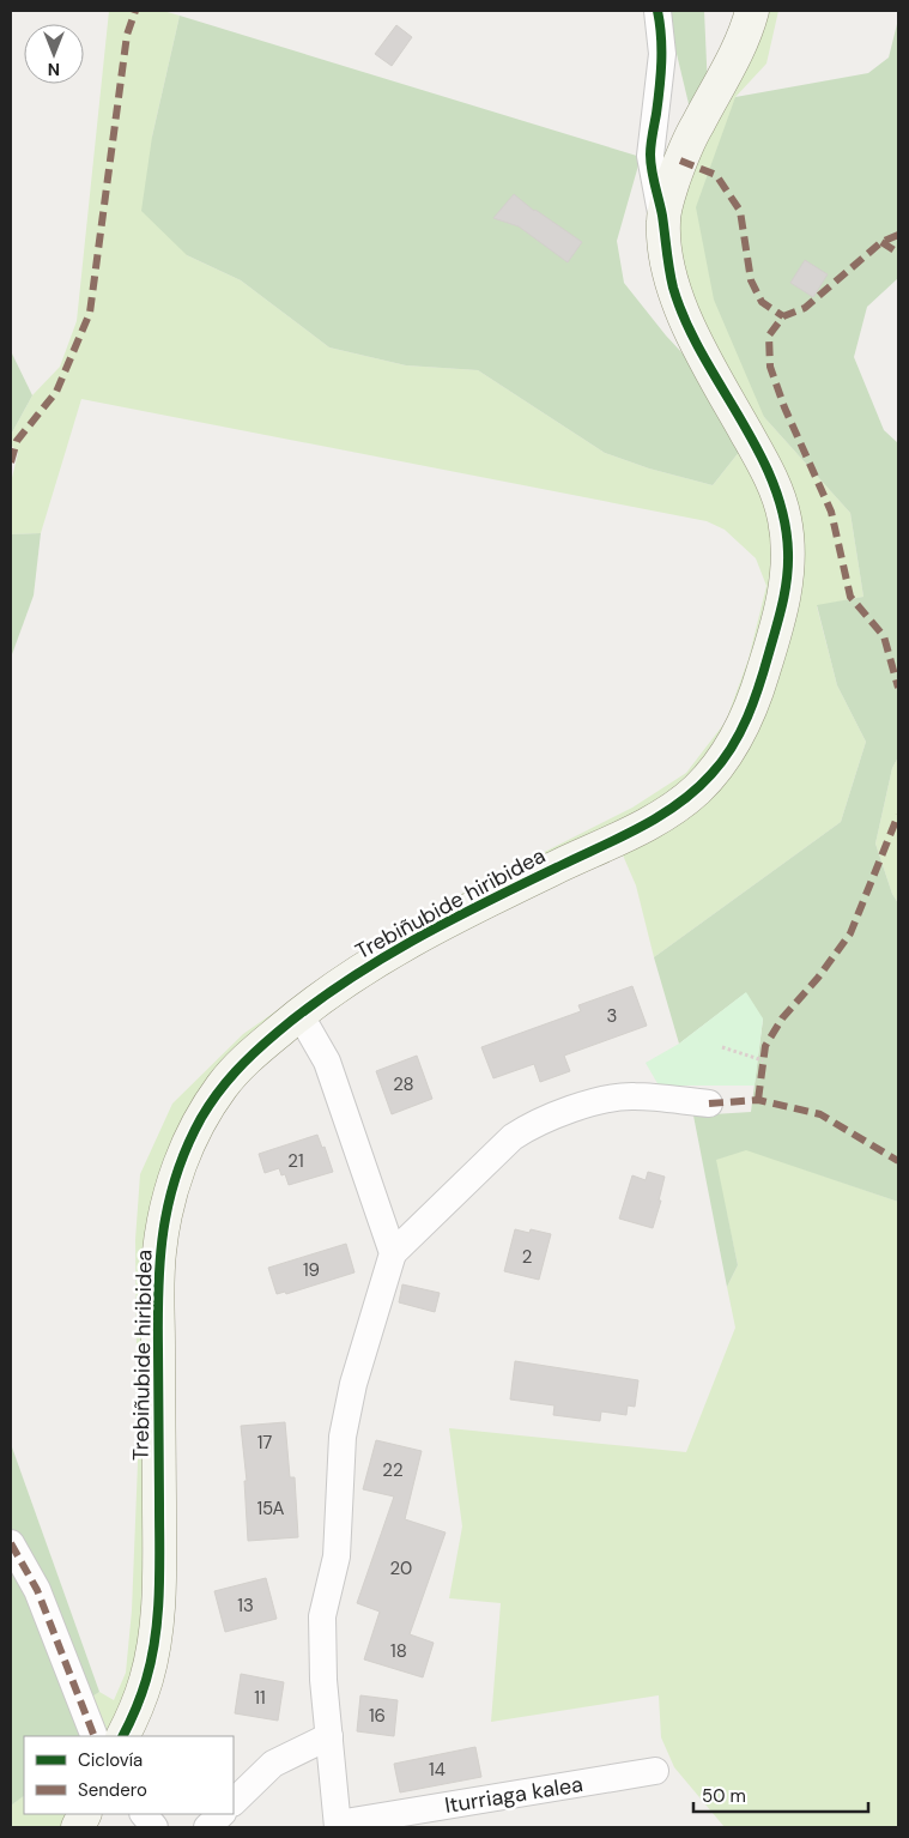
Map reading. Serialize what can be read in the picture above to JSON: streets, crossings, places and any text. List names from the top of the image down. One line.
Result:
{"streets":{"street":["Trebiñubide hiribidea","Iturriaga kalea"]},"house_numbers":["3","28","21","2","19","17","22","15A","20","13","18","11","16","14"],"legend":["Ciclovía","Sendero"],"scale_bar":"50 m","north":"bottom"}
